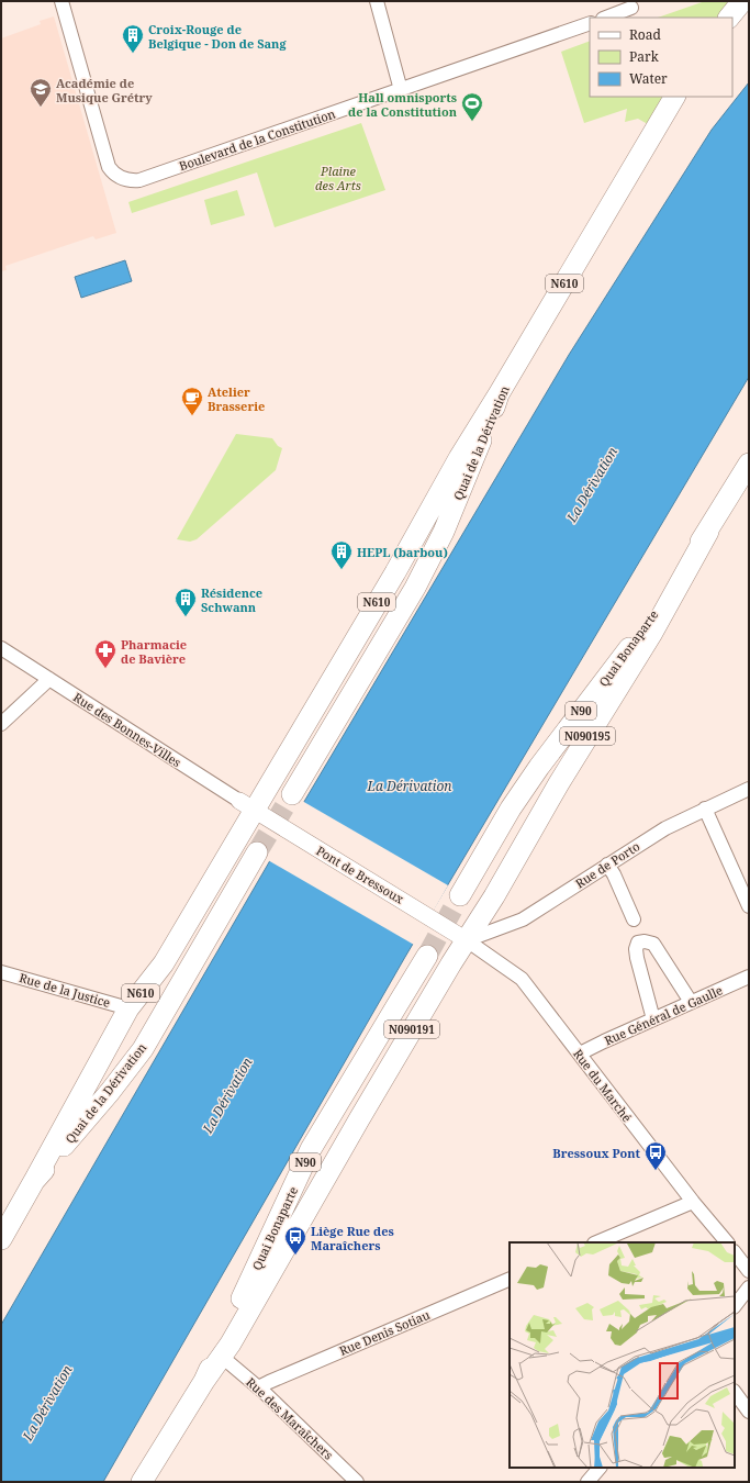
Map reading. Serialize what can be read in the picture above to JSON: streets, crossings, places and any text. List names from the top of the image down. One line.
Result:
{"streets":{"main road":["N610","Quai de la Dérivation","Quai Bonaparte","N90","N090195","N090191"],"street":["Boulevard de la Constitution","Rue des Bonnes-Villes","Rue de Porto","Pont de Bressoux","Rue de la Justice","Rue Général de Gaulle","Rue du Marché","Rue Denis Sotiau","Rue des Maraîchers"]},"crossings":[["N610","Quai de la Dérivation"],["N610","Rue des Bonnes-Villes"],["N610","Pont de Bressoux"],["N610","Rue de la Justice"],["Quai Bonaparte","N90"],["Quai Bonaparte","N090195"],["Quai Bonaparte","N090191"],["N90","N090195"],["Rue des Bonnes-Villes","Pont de Bressoux"],["N090195","Rue de Porto"],["N090195","Pont de Bressoux"],["N090195","N090191"],["N090195","Rue du Marché"],["Rue de Porto","Pont de Bressoux"],["Rue de Porto","N090191"],["Rue de Porto","Rue du Marché"],["Pont de Bressoux","N090191"],["Pont de Bressoux","Rue du Marché"],["Rue Général de Gaulle","Rue du Marché"],["N090191","Rue du Marché"],["N090191","Rue des Maraîchers"],["Rue Denis Sotiau","Rue des Maraîchers"]],"water":["La Dérivation"],"parks":["Plaine des Arts"],"places":{"building":["Croix-Rouge de Belgique - Don de Sang","HEPL (barbou)","Résidence Schwann"],"school or university":["Académie de Musique Grétry"],"sports":["Hall omnisports de la Constitution"],"cafe":["Atelier Brasserie"],"pharmacy":["Pharmacie de Bavière"],"bus stop":["Bressoux Pont","Liège Rue des Maraîchers"]},"legend":["Road","Park","Water"]}
